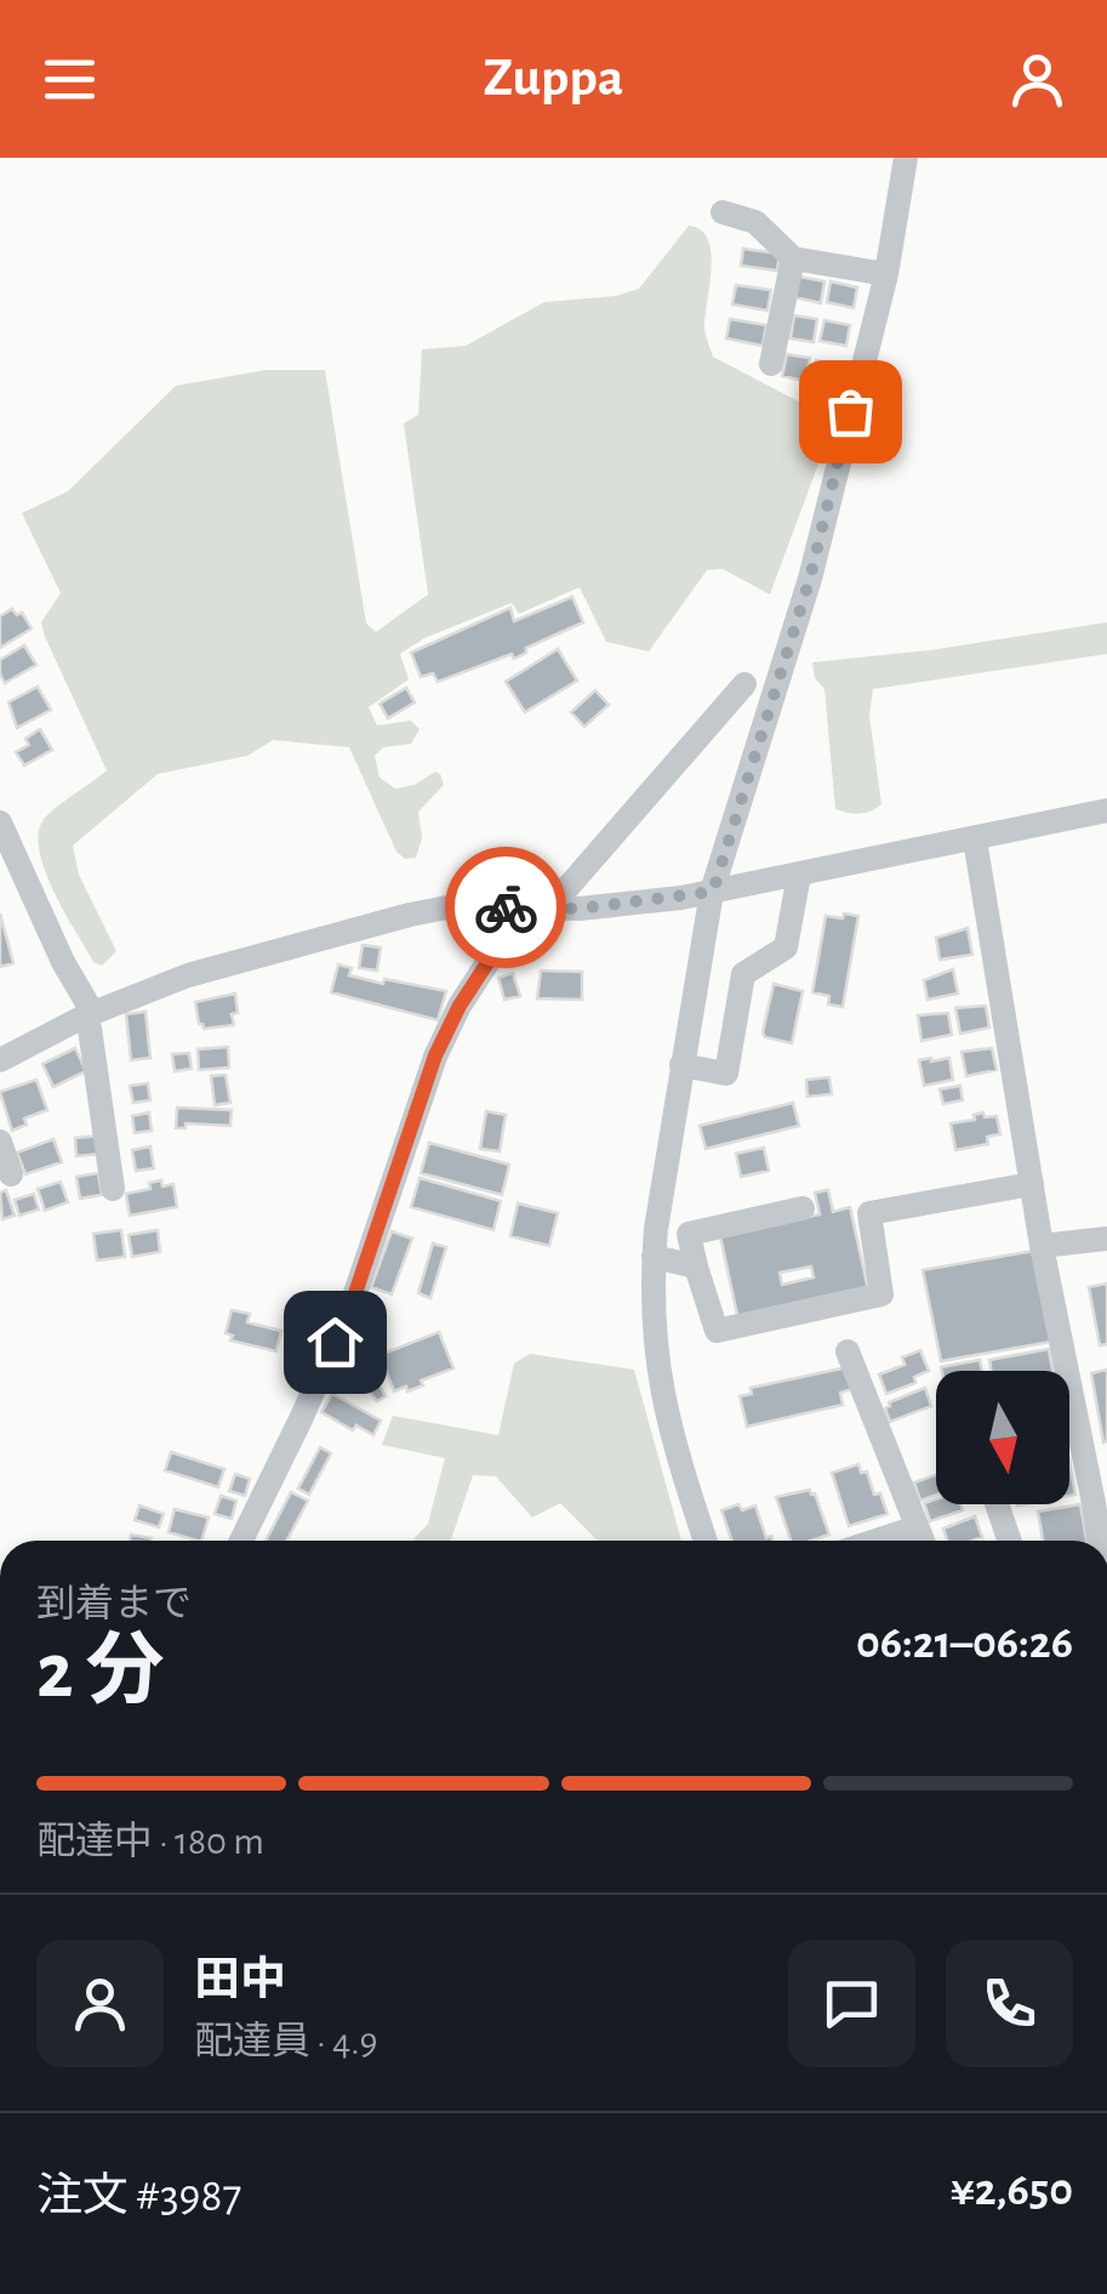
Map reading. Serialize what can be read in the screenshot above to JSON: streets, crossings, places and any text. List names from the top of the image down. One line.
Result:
{"north":"bottom","page":{"header":"Zuppa","heading":["2 分","到着まで","06:21–06:26"],"panel":["田中","配達員 · 4.9","注文 #3987","¥2,650"],"bar":"配達中 · 180 m"}}
